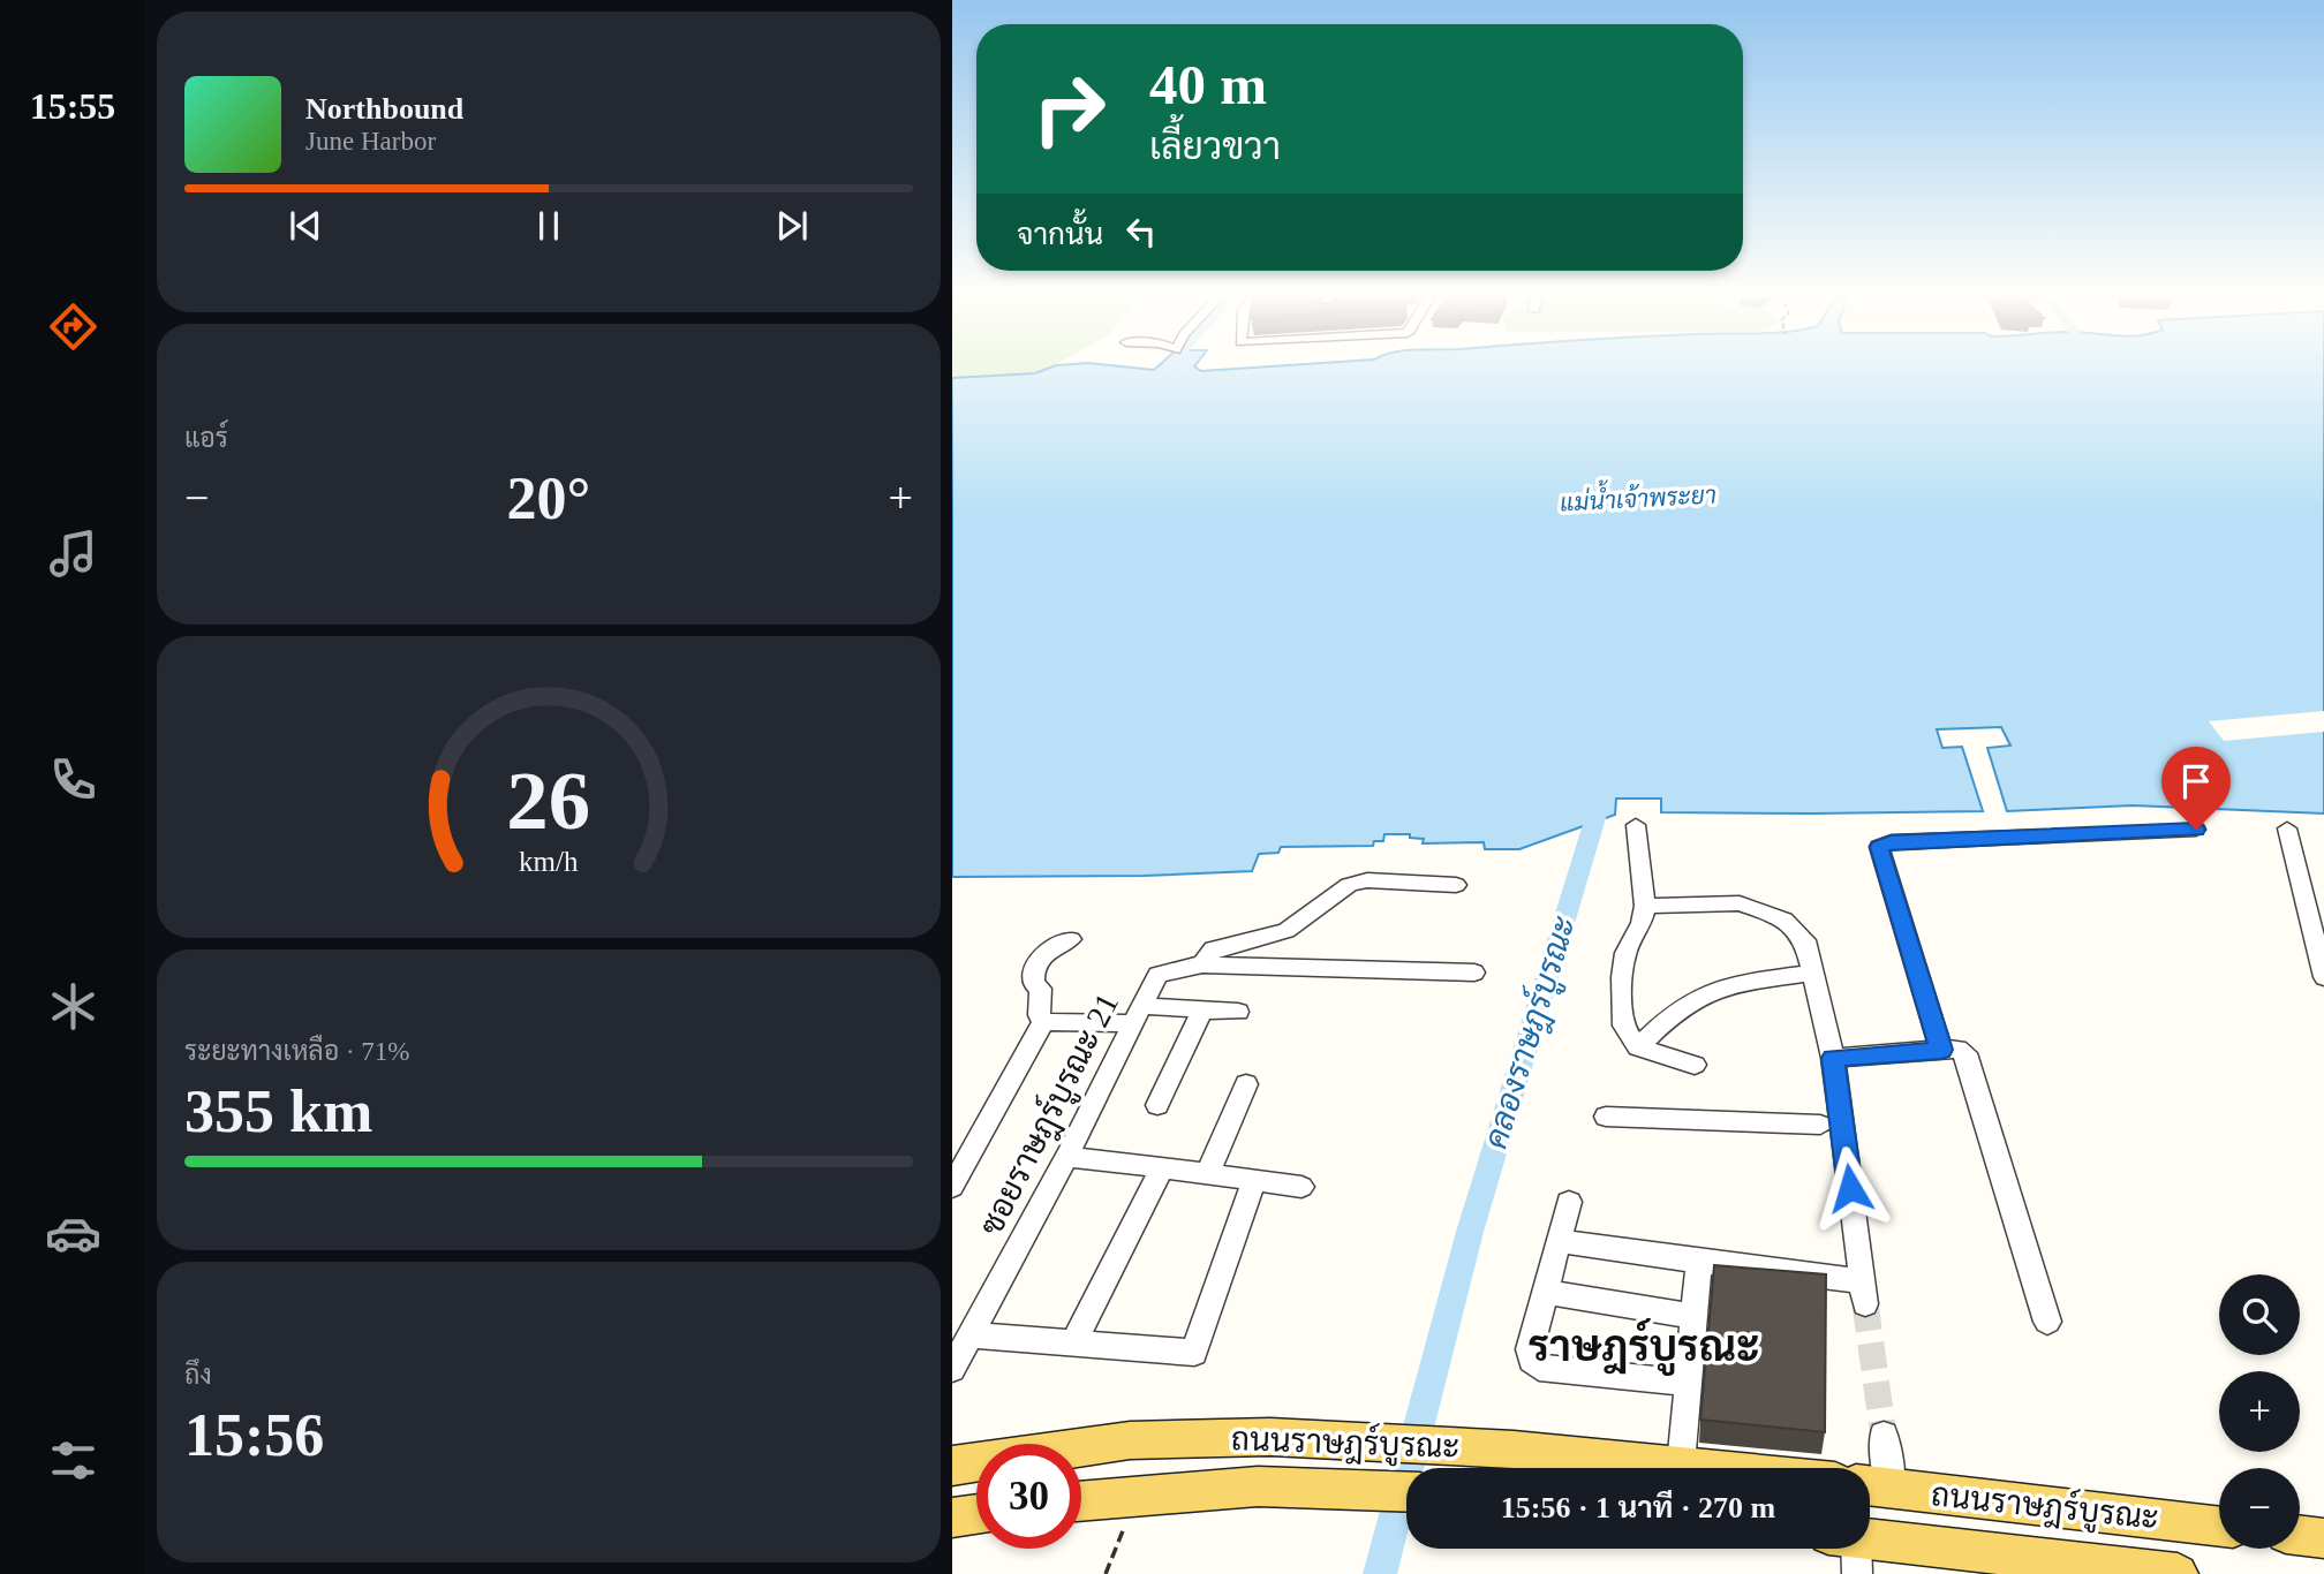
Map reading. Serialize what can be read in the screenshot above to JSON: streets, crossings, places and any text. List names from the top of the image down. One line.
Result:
{"streets":{"main road":["ถนนราษฎร์บูรณะ"],"street":["ซอยราษฎร์บูรณะ 21"]},"districts":["ราษฎร์บูรณะ"],"water":["แม่น้ำเจ้าพระยา","คลองราษฎร์บูรณะ"],"page":{"tabs":"15:55","turn":["40 m","เลี้ยวขวา"],"song":["Northbound","June Harbor"],"then":"จากนั้น","tile":["แอร์",["ระยะทางเหลือ · 71%","355 km"],["ถึง","15:56"]],"heat":["−","20°","+"],"map_buttons":["+","−"],"limit":"30","trip":"15:56 · 1 นาที · 270 m","gauge":["26","km/h"]}}
